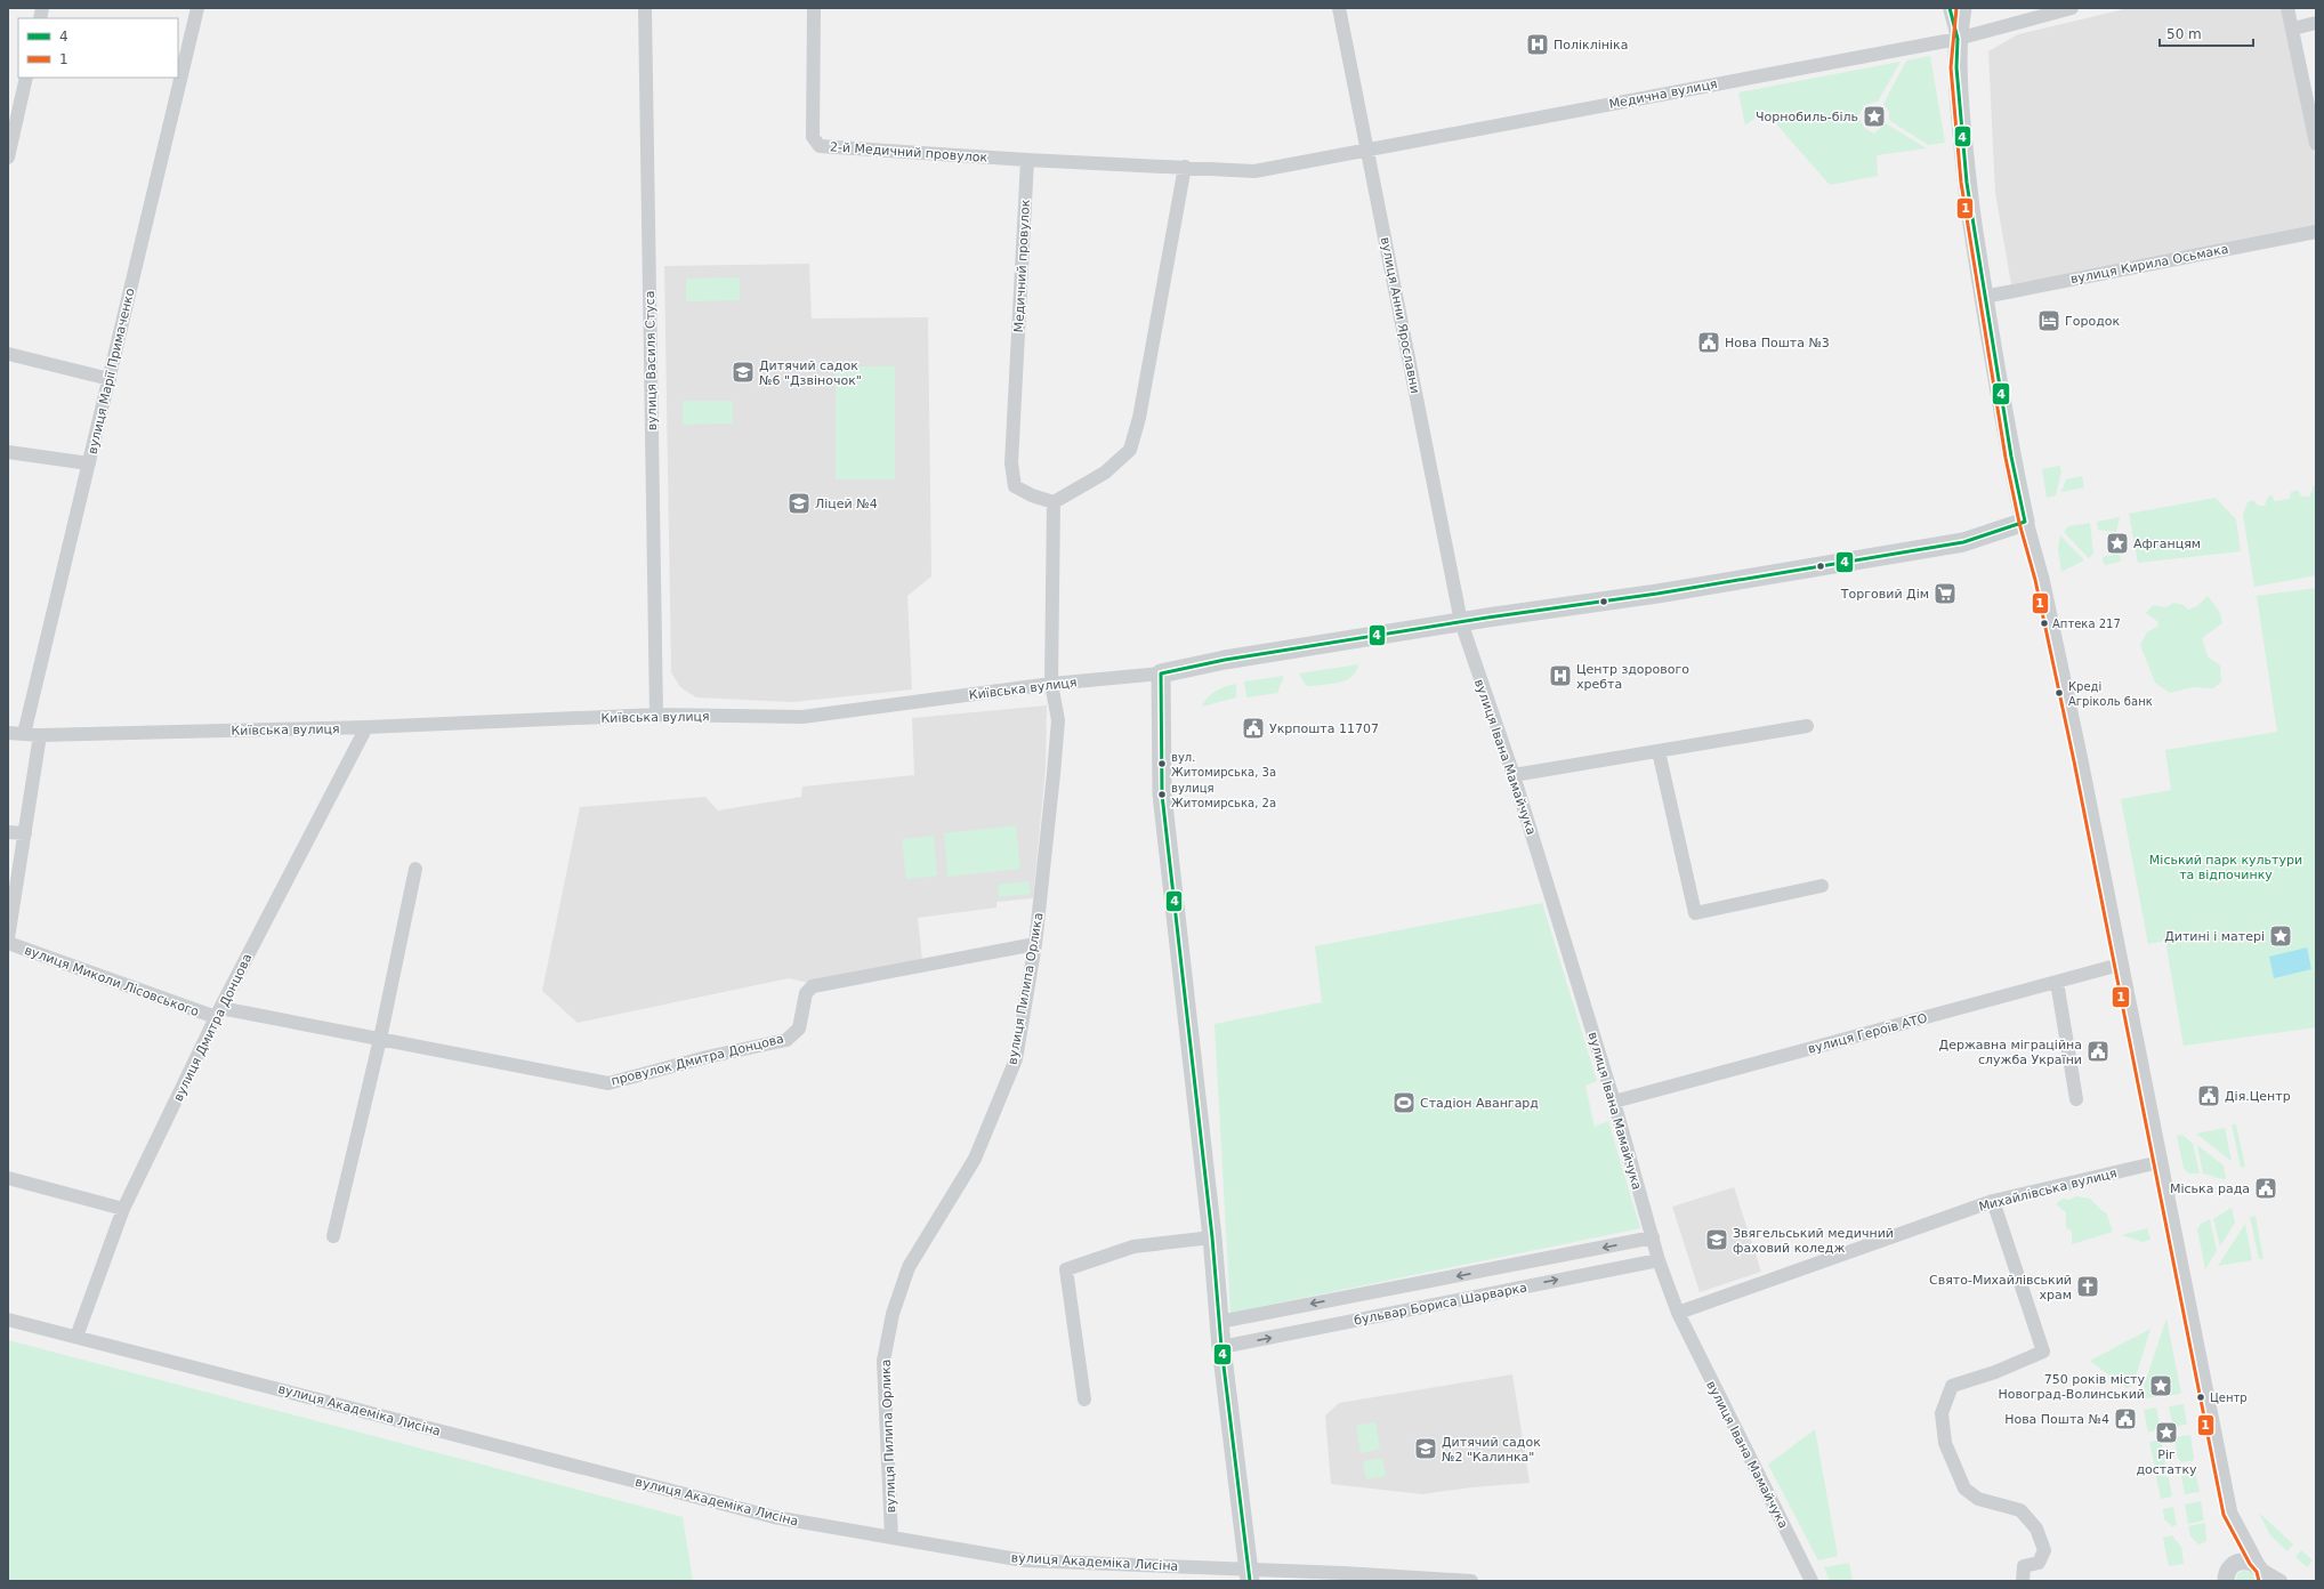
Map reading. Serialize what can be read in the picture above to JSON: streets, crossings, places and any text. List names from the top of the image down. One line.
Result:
{"streets":{"main road":["Київська вулиця"],"street":["Медична вулиця","2-й Медичний провулок","вулиця Кирила Осьмака","Медичний провулок","вулиця Анни Ярославни","вулиця Василя Стуса","вулиця Марії Примаченко","вулиця Івана Мамайчука","вулиця Миколи Лісовського","вулиця Пилипа Орлика","вулиця Дмитра Донцова","вулиця Героїв АТО","провулок Дмитра Донцова","Михайлівська вулиця","бульвар Бориса Шарварка","вулиця Академіка Лисіна"]},"crossings":[["Медична вулиця","вулиця Анни Ярославни"],["2-й Медичний провулок","Медичний провулок"],["вулиця Анни Ярославни","Київська вулиця"],["вулиця Анни Ярославни","вулиця Івана Мамайчука"],["вулиця Василя Стуса","Київська вулиця"],["вулиця Марії Примаченко","Київська вулиця"],["Київська вулиця","вулиця Івана Мамайчука"],["Київська вулиця","вулиця Пилипа Орлика"],["Київська вулиця","вулиця Дмитра Донцова"],["вулиця Івана Мамайчука","вулиця Героїв АТО"],["вулиця Івана Мамайчука","Михайлівська вулиця"],["вулиця Івана Мамайчука","бульвар Бориса Шарварка"],["вулиця Миколи Лісовського","вулиця Дмитра Донцова"],["вулиця Миколи Лісовського","провулок Дмитра Донцова"],["вулиця Пилипа Орлика","провулок Дмитра Донцова"],["вулиця Пилипа Орлика","вулиця Академіка Лисіна"],["вулиця Дмитра Донцова","провулок Дмитра Донцова"],["вулиця Дмитра Донцова","вулиця Академіка Лисіна"]],"parks":["Міський парк культури та відпочинку"],"places":{"hospital":["Поліклініка","Центр здорового хребта"],"place":["Чорнобиль-біль","Афганцям","Дитині і матері","750 років місту Новоград-Волинський","Ріг достатку"],"hotel":["Городок"],"public building":["Нова Пошта №3","Укрпошта 11707","Державна міграційна служба України","Дія.Центр","Міська рада","Нова Пошта №4"],"school or university":["Дитячий садок №6 \"Дзвіночок\"","Ліцей №4","Звягельський медичний фаховий коледж","Дитячий садок №2 \"Калинка\""],"supermarket":["Торговий Дім"],"other":["Аптека 217","Креді Агріколь банк","вул. Житомирська, 3а","вулиця Житомирська, 2а","Центр"],"sports":["Стадіон Авангард"],"church":["Свято-Михайлiвський храм"]},"lines":["transit line 4","transit line 1"],"legend":["4","1"],"scale_bar":"50 m"}
